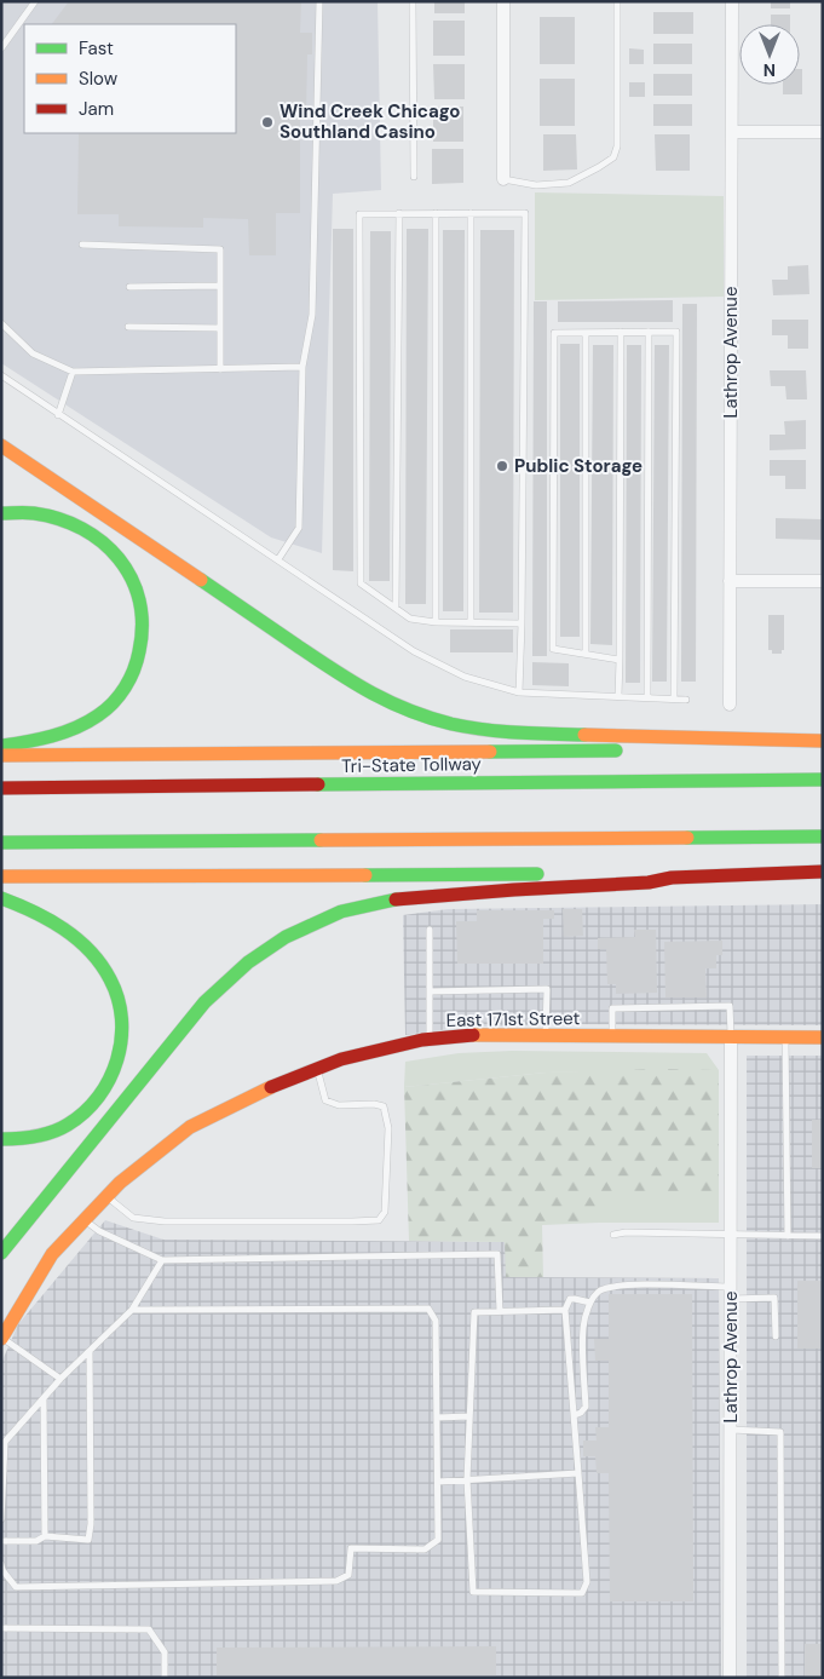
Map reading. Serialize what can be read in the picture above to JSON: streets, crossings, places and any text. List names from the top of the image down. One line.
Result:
{"streets":{"main road":["Tri-State Tollway","East 171st Street"],"street":["Lathrop Avenue"]},"crossings":[["Lathrop Avenue","East 171st Street"]],"places":["Wind Creek Chicago Southland Casino","Public Storage"],"legend":["Fast","Slow","Jam"],"north":"bottom"}
